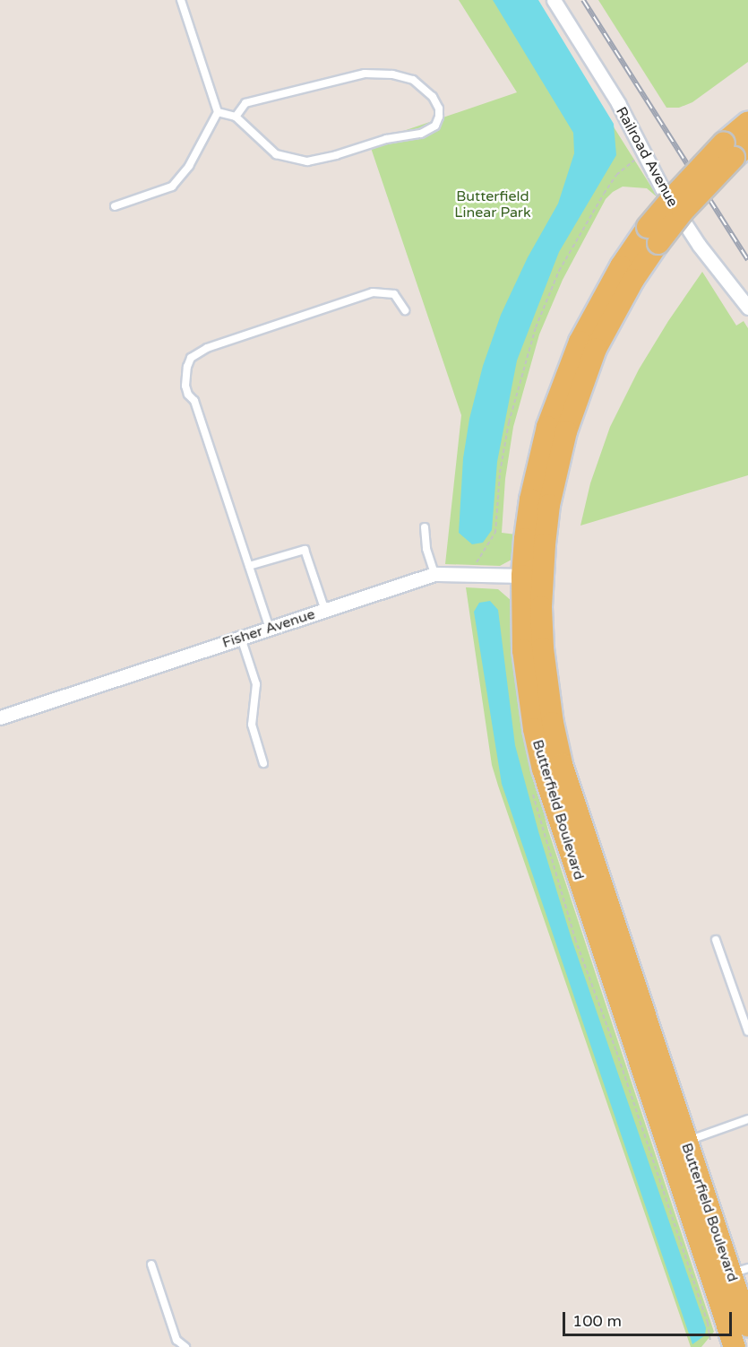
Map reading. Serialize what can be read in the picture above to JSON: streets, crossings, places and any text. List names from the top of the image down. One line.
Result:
{"streets":{"main road":["Butterfield Boulevard"],"street":["Railroad Avenue","Fisher Avenue"]},"crossings":[["Fisher Avenue","Butterfield Boulevard"]],"parks":["Butterfield Linear Park"],"scale_bar":"100 m"}
